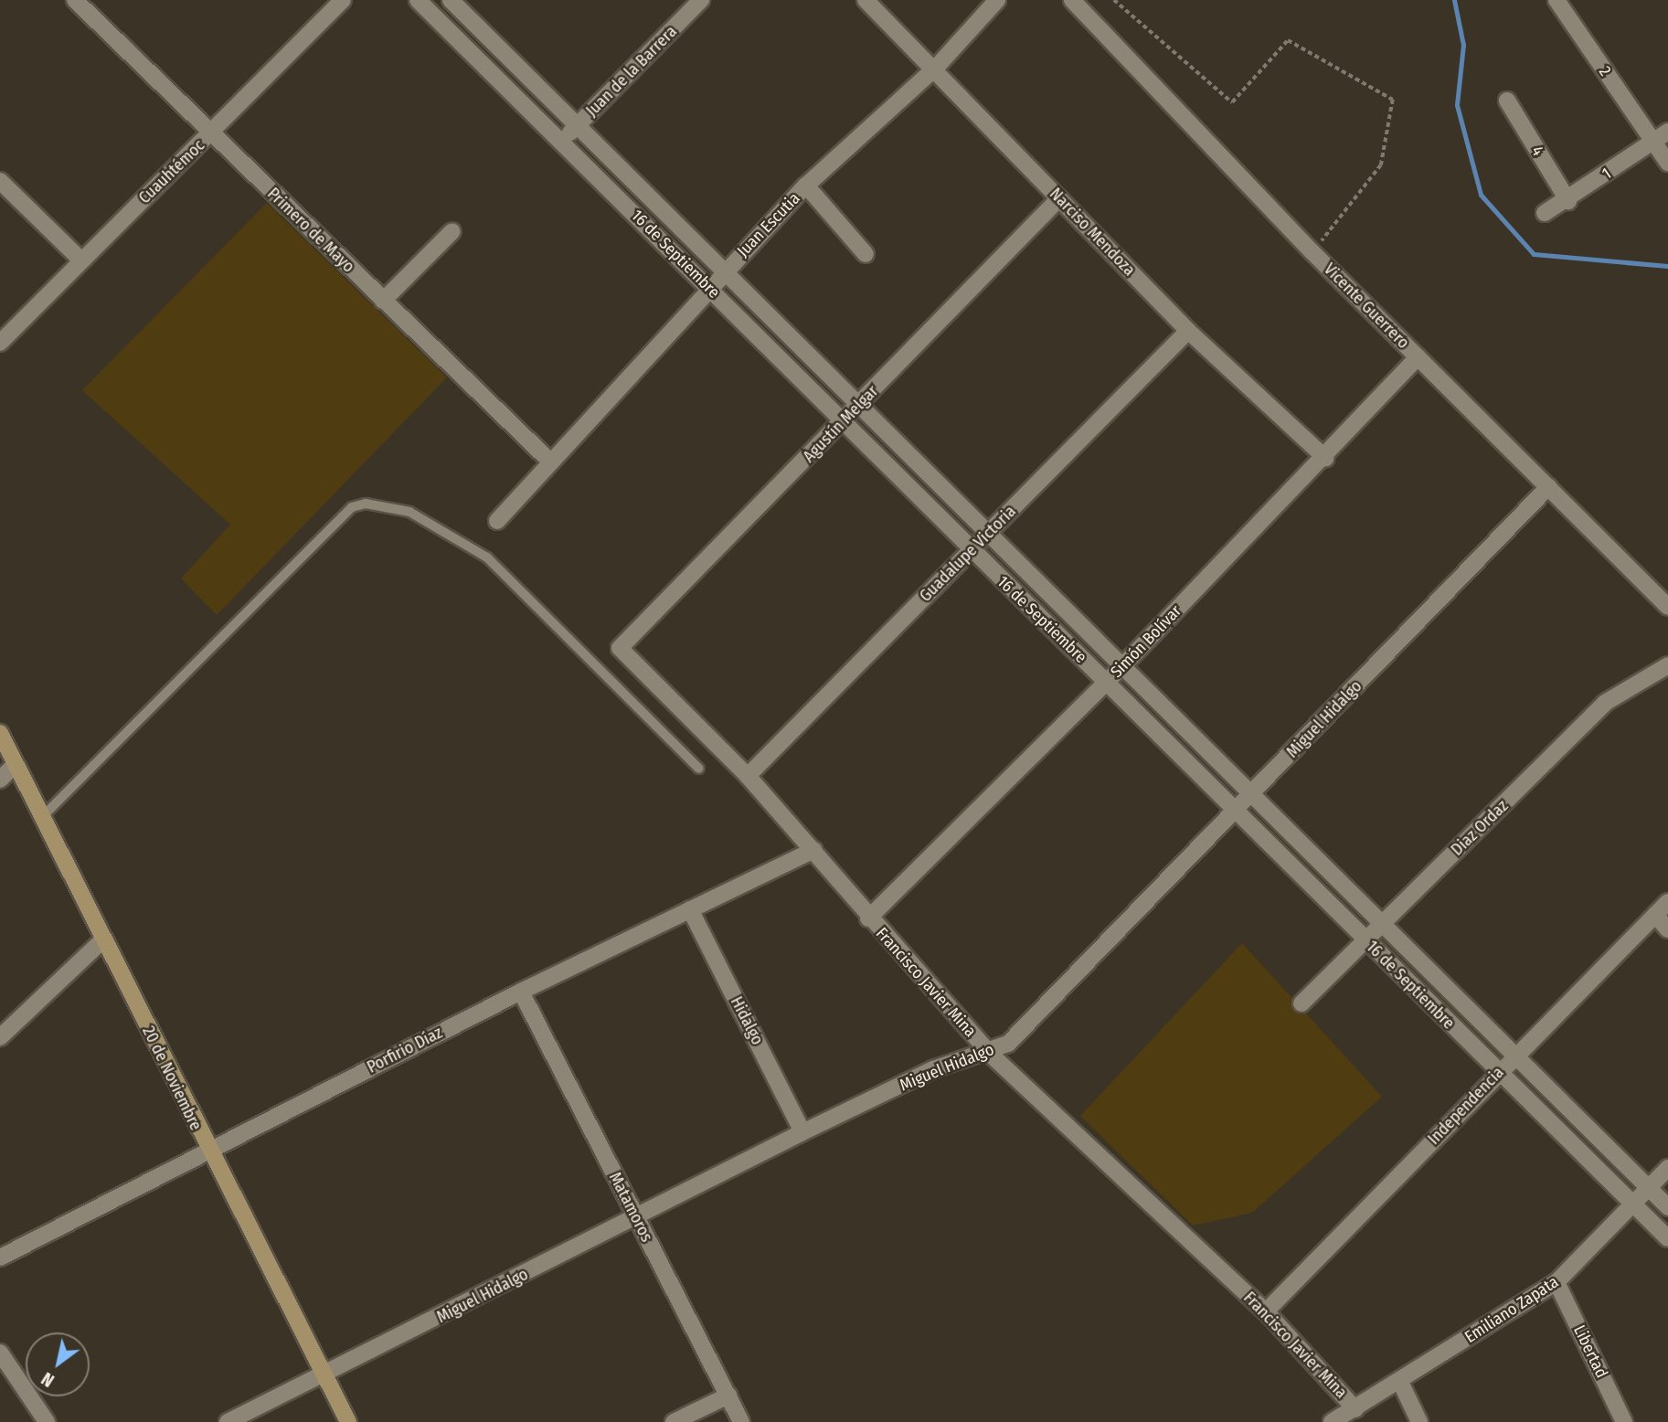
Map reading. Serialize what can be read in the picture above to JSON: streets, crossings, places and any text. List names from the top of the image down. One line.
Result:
{"streets":{"main road":["20 de Noviembre"],"street":["Juan de la Barrera","2","4","Cuauhtémoc","1","Juan Escutia","Primero de Mayo","Narciso Mendoza","16 de Septiembre","Vicente Guerrero","Agustín Melgar","Guadalupe Victoria","Simón Bolívar","Miguel Hidalgo","Diaz Ordaz","Francisco Javier Mina","Hidalgo","Porfirio Díaz","Independencia","Matamoros","Emiliano Zapata","Libertad"]},"crossings":[["Juan de la Barrera","16 de Septiembre"],["2","1"],["4","1"],["Cuauhtémoc","Primero de Mayo"],["Juan Escutia","Primero de Mayo"],["Juan Escutia","Narciso Mendoza"],["Juan Escutia","16 de Septiembre"],["Narciso Mendoza","Agustín Melgar"],["Narciso Mendoza","Guadalupe Victoria"],["Narciso Mendoza","Simón Bolívar"],["16 de Septiembre","Agustín Melgar"],["16 de Septiembre","Guadalupe Victoria"],["16 de Septiembre","Simón Bolívar"],["16 de Septiembre","Miguel Hidalgo"],["16 de Septiembre","Diaz Ordaz"],["16 de Septiembre","Independencia"],["16 de Septiembre","Emiliano Zapata"],["Vicente Guerrero","Simón Bolívar"],["Vicente Guerrero","Miguel Hidalgo"],["Agustín Melgar","Francisco Javier Mina"],["Guadalupe Victoria","Francisco Javier Mina"],["Simón Bolívar","Francisco Javier Mina"],["Miguel Hidalgo","Francisco Javier Mina"],["Miguel Hidalgo","Hidalgo"],["Miguel Hidalgo","20 de Noviembre"],["Miguel Hidalgo","Matamoros"],["Francisco Javier Mina","Porfirio Díaz"],["Francisco Javier Mina","Independencia"],["Francisco Javier Mina","Emiliano Zapata"],["Hidalgo","Porfirio Díaz"],["Porfirio Díaz","20 de Noviembre"],["Porfirio Díaz","Matamoros"],["Emiliano Zapata","Libertad"]],"north":"bottom left"}
